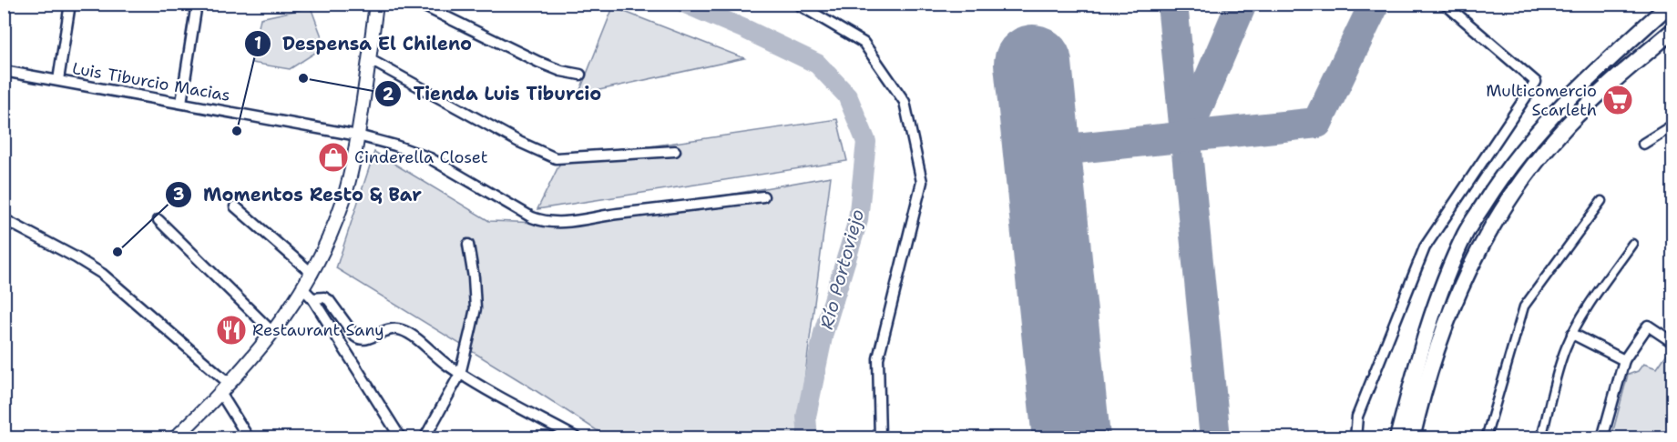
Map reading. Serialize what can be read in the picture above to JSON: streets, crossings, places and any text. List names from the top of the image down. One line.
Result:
{"streets":{"street":["Luis Tiburcio Macias"]},"water":["Río Portoviejo"],"places":{"other":["Tienda Luis Tiburcio","Despensa El Chileno","Momentos Resto & Bar"],"supermarket":["Multicomercio Scarleth"],"shop":["Cinderella Closet"],"restaurant":["Restaurant Sany"]}}
